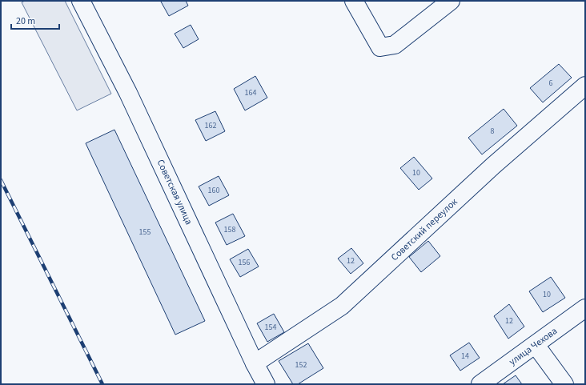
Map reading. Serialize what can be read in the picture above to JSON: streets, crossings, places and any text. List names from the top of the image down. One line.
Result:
{"streets":{"street":["Советская улица","Советский переулок","улица Чехова"]},"crossings":[["Советская улица","Советский переулок"]],"house_numbers":["6","164","162","8","10","160","158","155","12","156","10","12","154","14","152"],"scale_bar":"20 m"}
